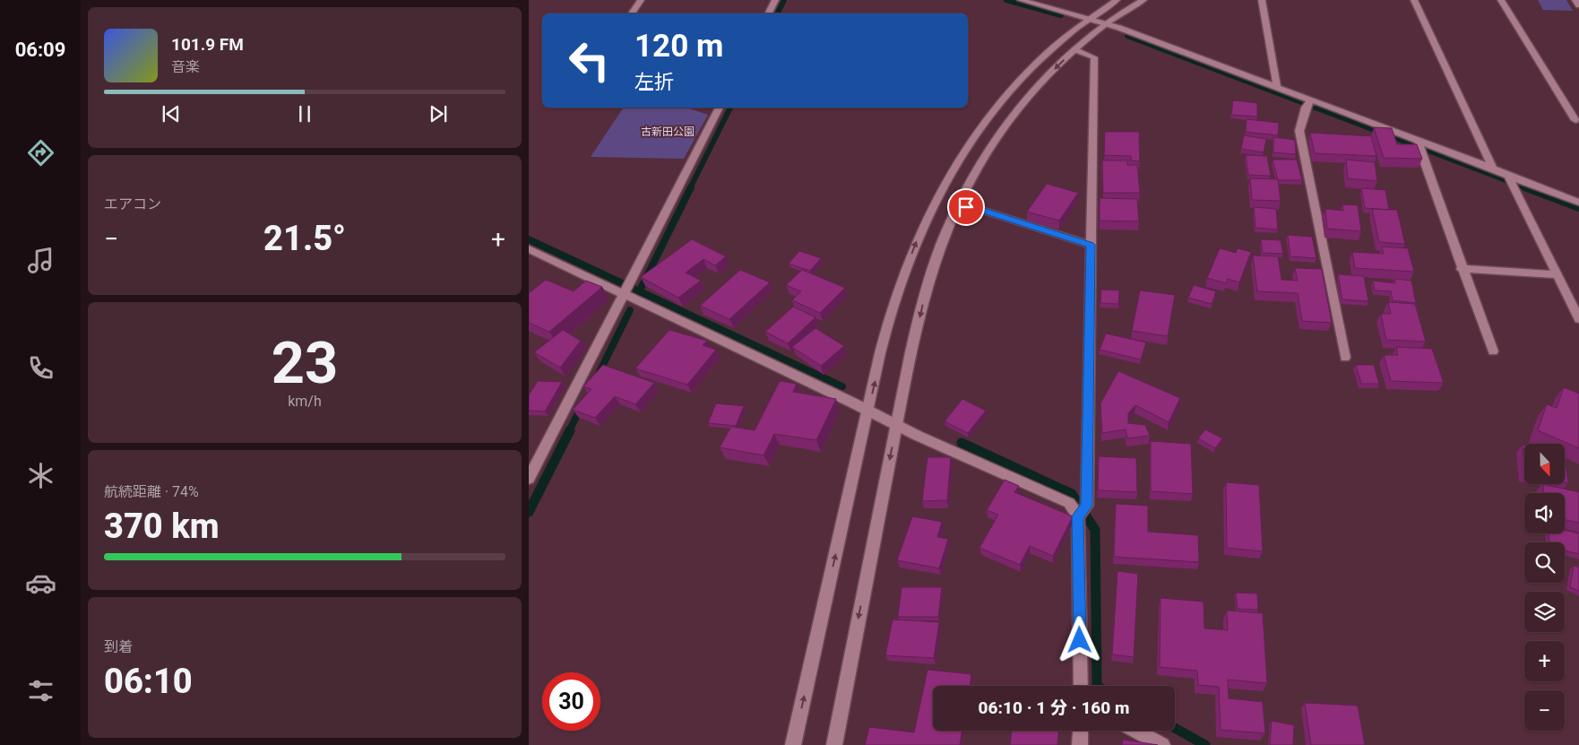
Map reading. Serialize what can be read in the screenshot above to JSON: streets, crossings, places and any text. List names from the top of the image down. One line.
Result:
{"parks":["古新田公園"],"north":"bottom","page":{"tabs":"06:09","turn":["120 m","左折"],"song":["101.9 FM","音楽"],"tile":["エアコン",["23","km/h"],["航続距離 · 74%","370 km"],["到着","06:10"]],"heat":["−","21.5°","+"],"map_buttons":["+","−"],"limit":"30","trip":"06:10 · 1 分 · 160 m"}}
